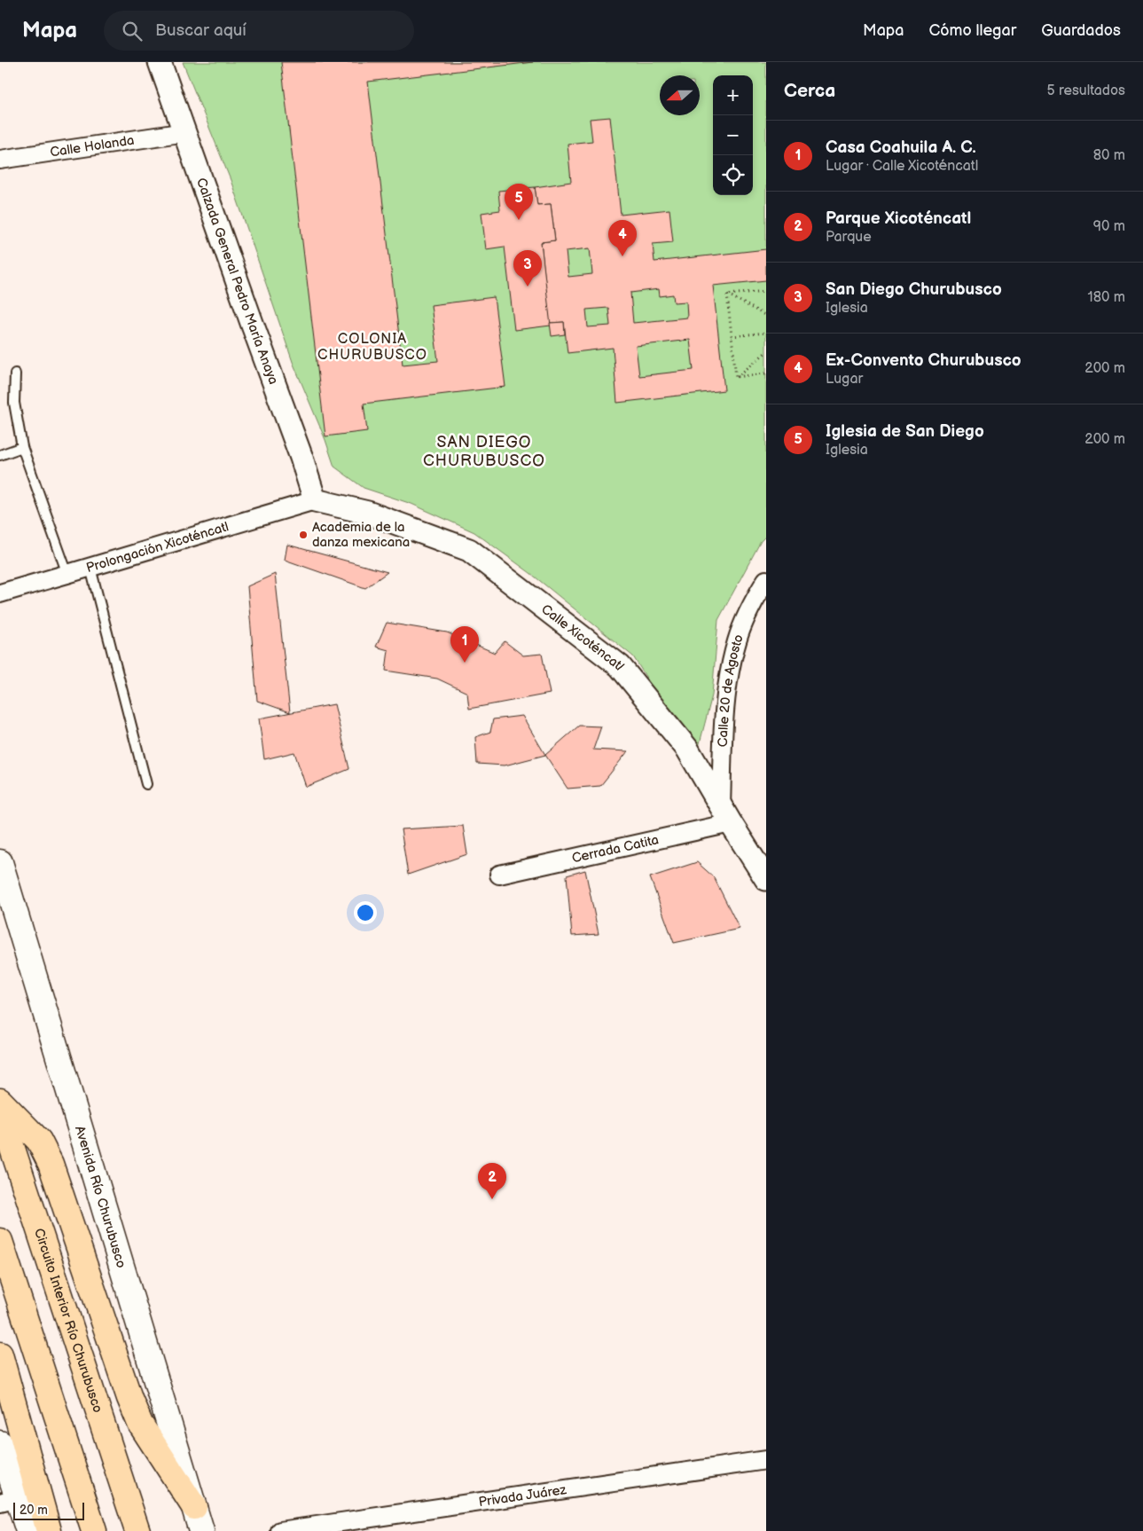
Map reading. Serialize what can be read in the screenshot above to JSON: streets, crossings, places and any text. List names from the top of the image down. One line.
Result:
{"streets":{"highway":["Circuito Interior Río Churubusco"],"main road":["Avenida Río Churubusco"],"street":["Calle Holanda","Calzada General Pedro María Anaya","Prolongación Xicoténcatl","Calle Xicoténcatl","Calle 20 de Agosto","Cerrada Catita","Privada Juárez"]},"crossings":[["Calle Holanda","Calzada General Pedro María Anaya"],["Calzada General Pedro María Anaya","Prolongación Xicoténcatl"],["Calzada General Pedro María Anaya","Calle Xicoténcatl"],["Prolongación Xicoténcatl","Calle Xicoténcatl"],["Calle Xicoténcatl","Calle 20 de Agosto"],["Calle Xicoténcatl","Cerrada Catita"],["Calle 20 de Agosto","Cerrada Catita"]],"districts":["COLONIA CHURUBUSCO","SAN DIEGO CHURUBUSCO"],"places":["Academia de la danza mexicana"],"scale_bar":"20 m","north":"left","page":{"header":"Mapa","search":"Buscar aquí","nav":["Mapa","Cómo llegar","Guardados"],"heading":["Cerca","5 resultados"],"map_buttons":["+","−"],"list":[{"mark":"1","name":"Casa Coahuila A. C.","note":"Lugar · Calle Xicoténcatl","value":"80 m"},{"mark":"2","name":"Parque Xicoténcatl","note":"Parque","value":"90 m"},{"mark":"3","name":"San Diego Churubusco","note":"Iglesia","value":"180 m"},{"mark":"4","name":"Ex-Convento Churubusco","note":"Lugar","value":"200 m"},{"mark":"5","name":"Iglesia de San Diego","note":"Iglesia","value":"200 m"}],"pins":["5","4","3","1","2"],"scale":"20 m"}}
